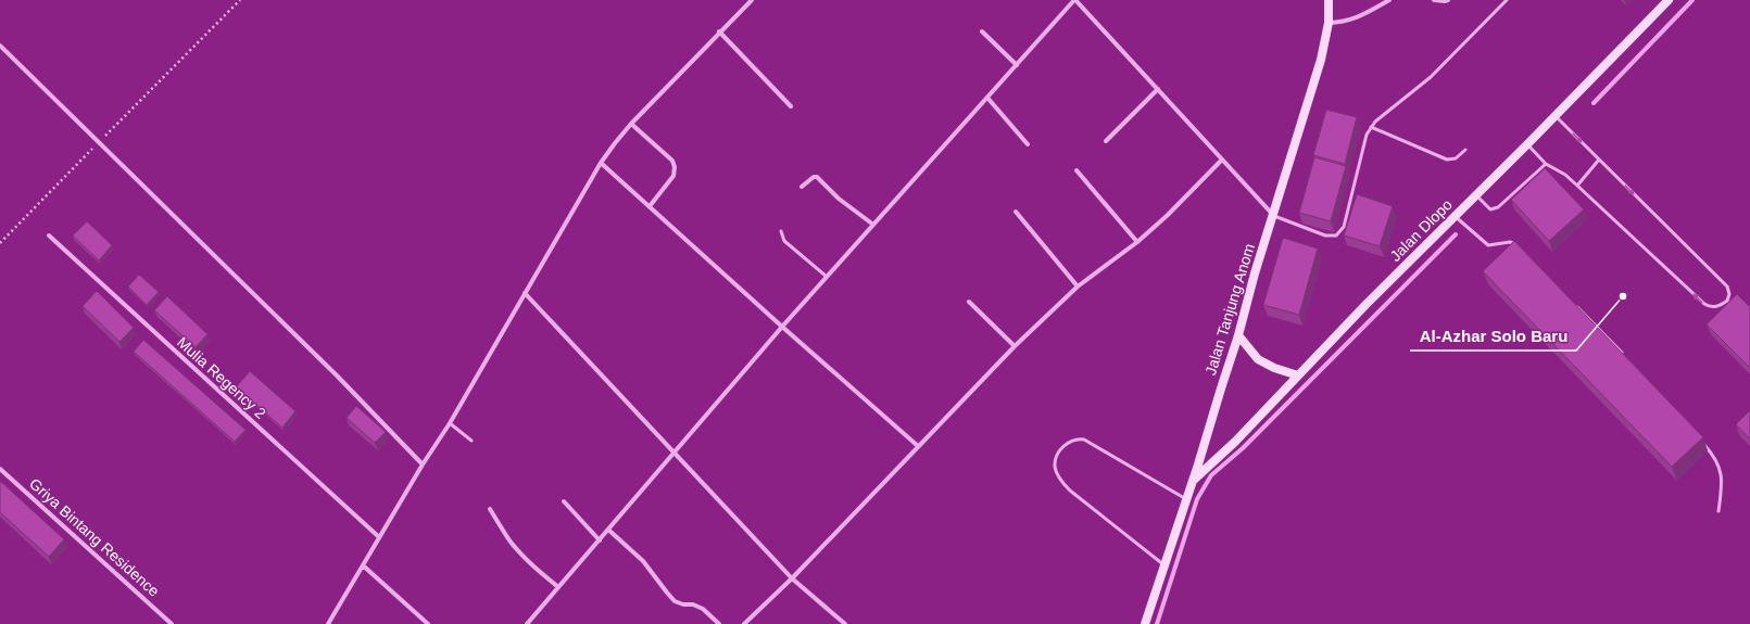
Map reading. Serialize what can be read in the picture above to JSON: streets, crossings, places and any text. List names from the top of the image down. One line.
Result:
{"streets":{"main road":["Jalan Dlopo","Jalan Tanjung Anom"],"street":["Mulia Regency 2","Griya Bintang Residence"]},"crossings":[["Jalan Dlopo","Jalan Tanjung Anom"]],"places":["Al-Azhar Solo Baru"]}
